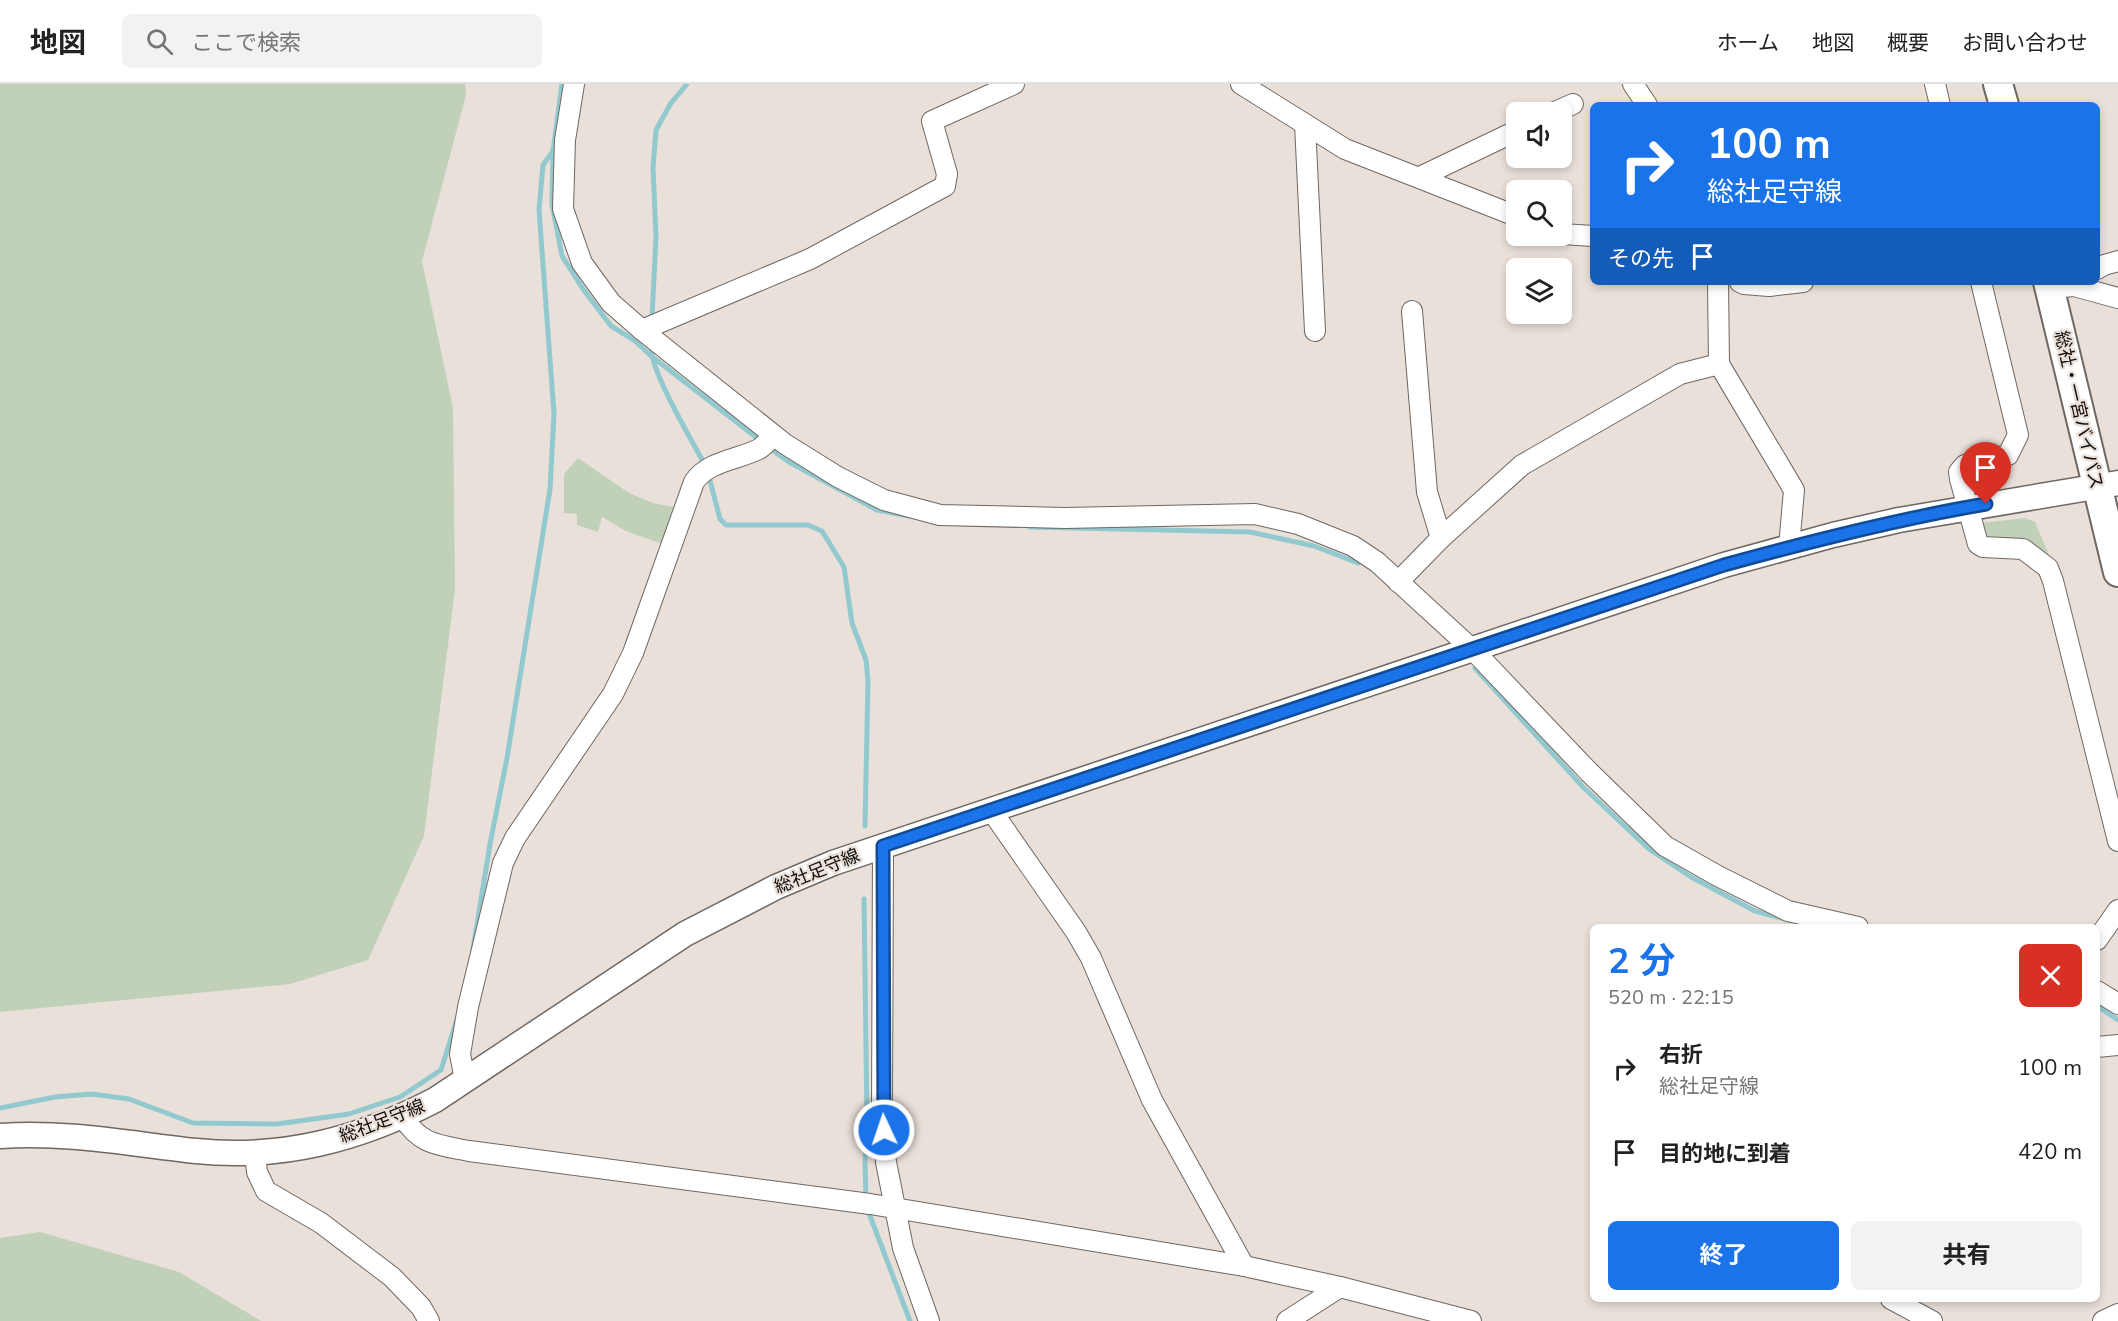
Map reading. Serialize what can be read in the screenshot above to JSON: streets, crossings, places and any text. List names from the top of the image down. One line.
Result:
{"streets":{"highway":["総社・一宮バイパス"],"main road":["総社足守線"]},"crossings":[["総社・一宮バイパス","総社足守線"]],"page":{"header":"地図","search":"ここで検索","nav":["ホーム","地図","概要","お問い合わせ"],"turn":["100 m","総社足守線"],"then":"その先","heading":["2 分","520 m · 22:15"],"list":[{"name":"右折","note":"総社足守線","value":"100 m"},{"name":"目的地に到着","value":"420 m"}],"buttons":["終了","共有"]}}
